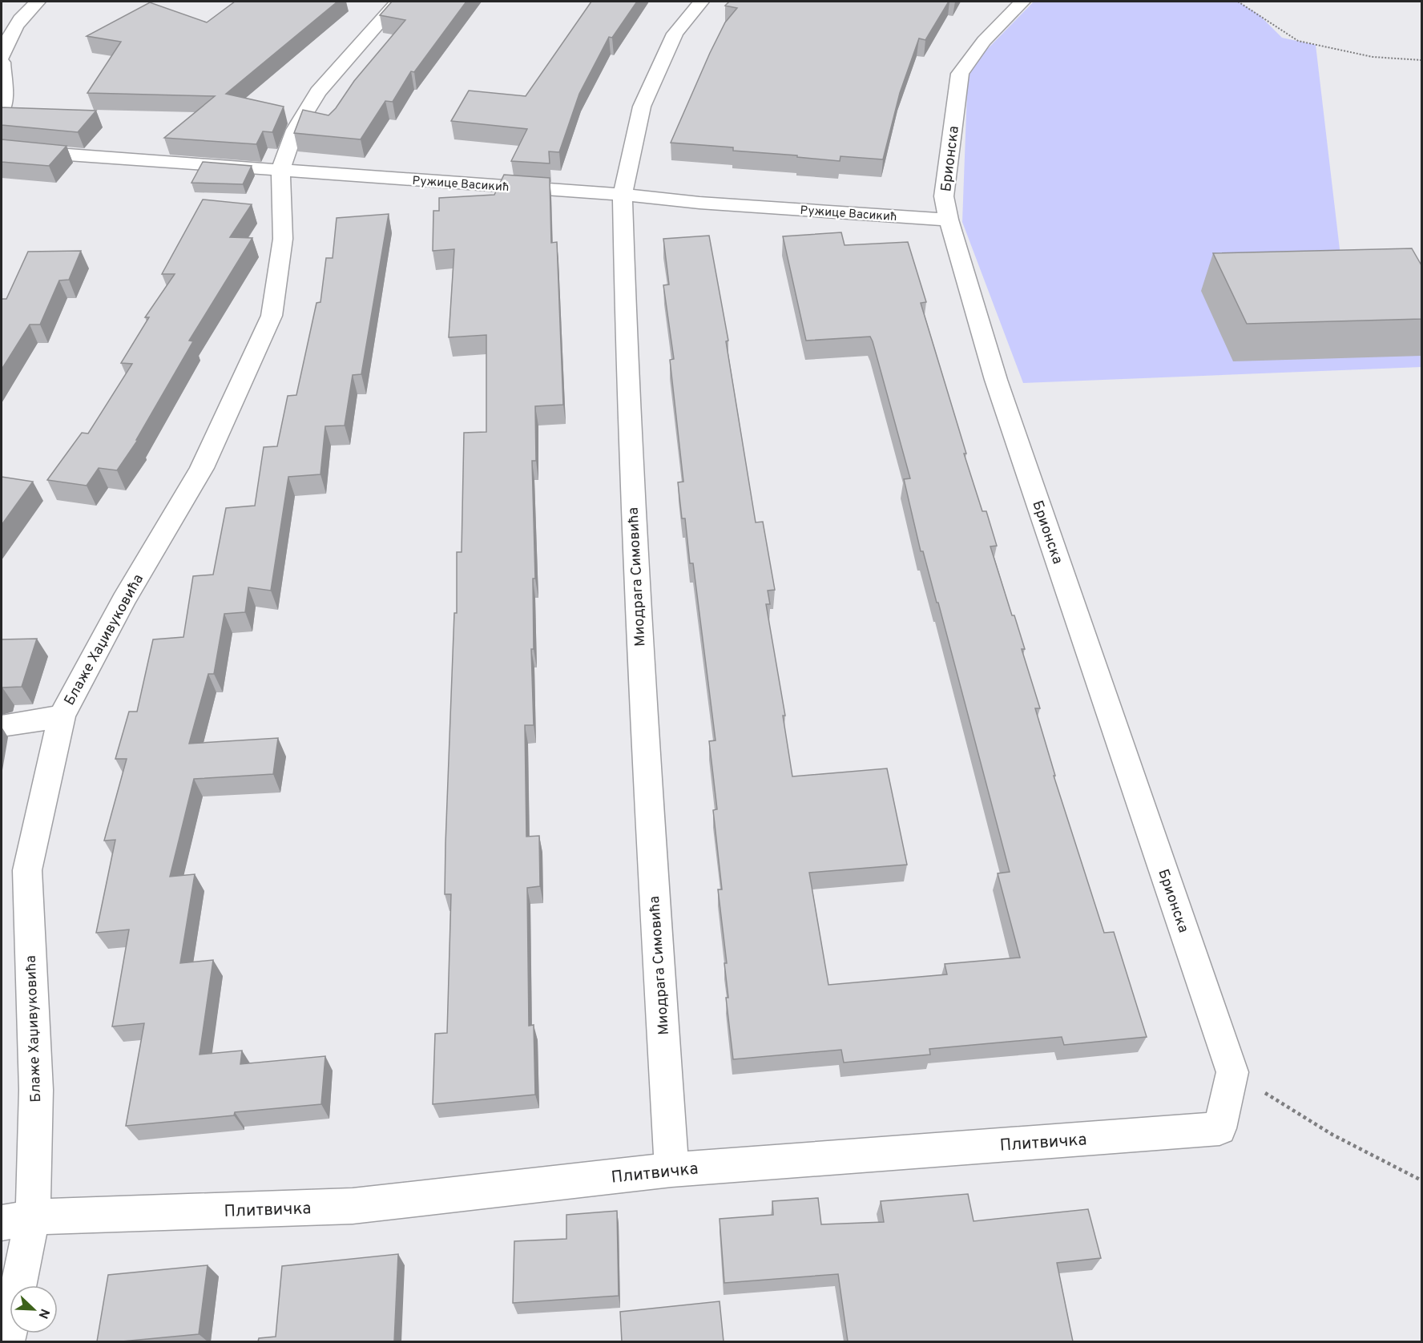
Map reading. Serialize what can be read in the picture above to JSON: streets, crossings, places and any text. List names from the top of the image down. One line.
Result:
{"streets":{"street":["Брионска","Ружице Васикић","Миодрага Симовића","Блаже Хаџивуковића","Плитвичка"]},"crossings":[["Брионска","Ружице Васикић"],["Брионска","Плитвичка"],["Ружице Васикић","Миодрага Симовића"],["Ружице Васикић","Блаже Хаџивуковића"],["Миодрага Симовића","Плитвичка"],["Блаже Хаџивуковића","Плитвичка"]],"north":"bottom right"}
